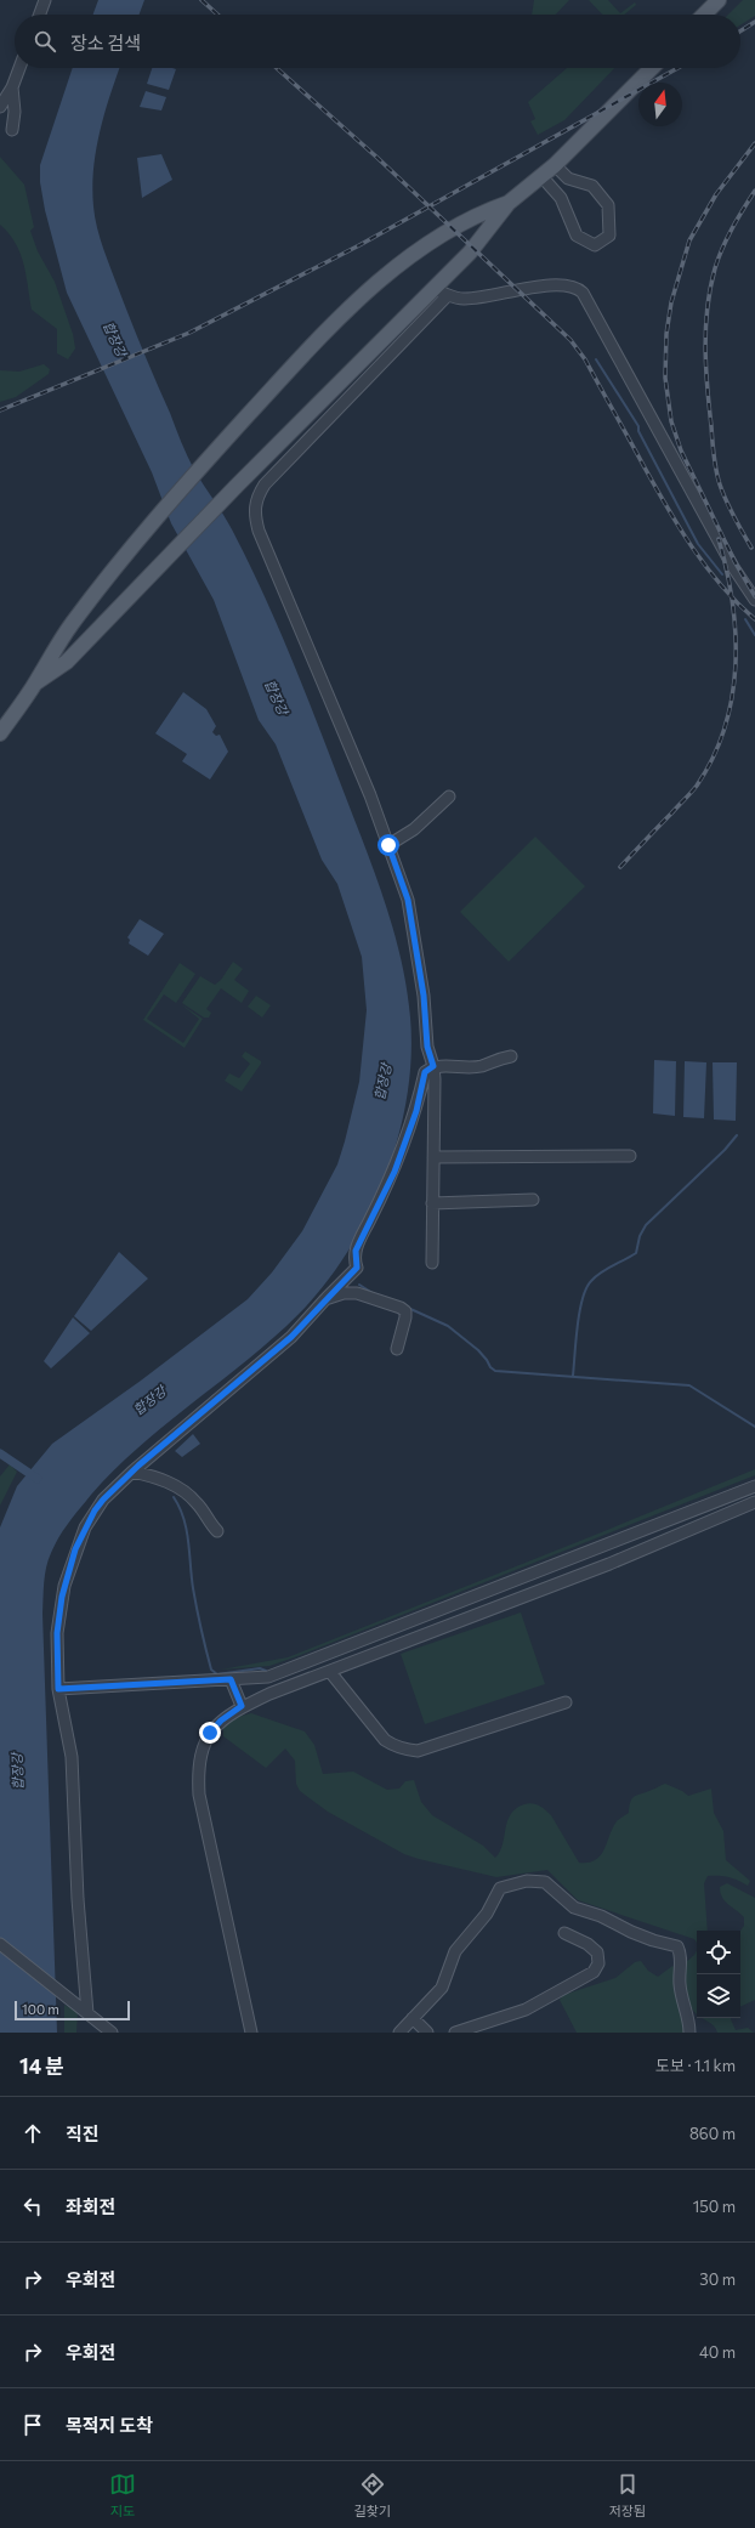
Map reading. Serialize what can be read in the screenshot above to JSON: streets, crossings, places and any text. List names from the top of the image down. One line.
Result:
{"water":["합장강"],"scale_bar":"100 m","north":"top","page":{"search":"장소 검색","scale":"100 m","heading":["14 분","도보 · 1.1 km"],"list":[["직진","860 m"],["좌회전","150 m"],["우회전","30 m"],["우회전","40 m"],"목적지 도착"],"nav":["지도","길찾기","저장됨"]}}
